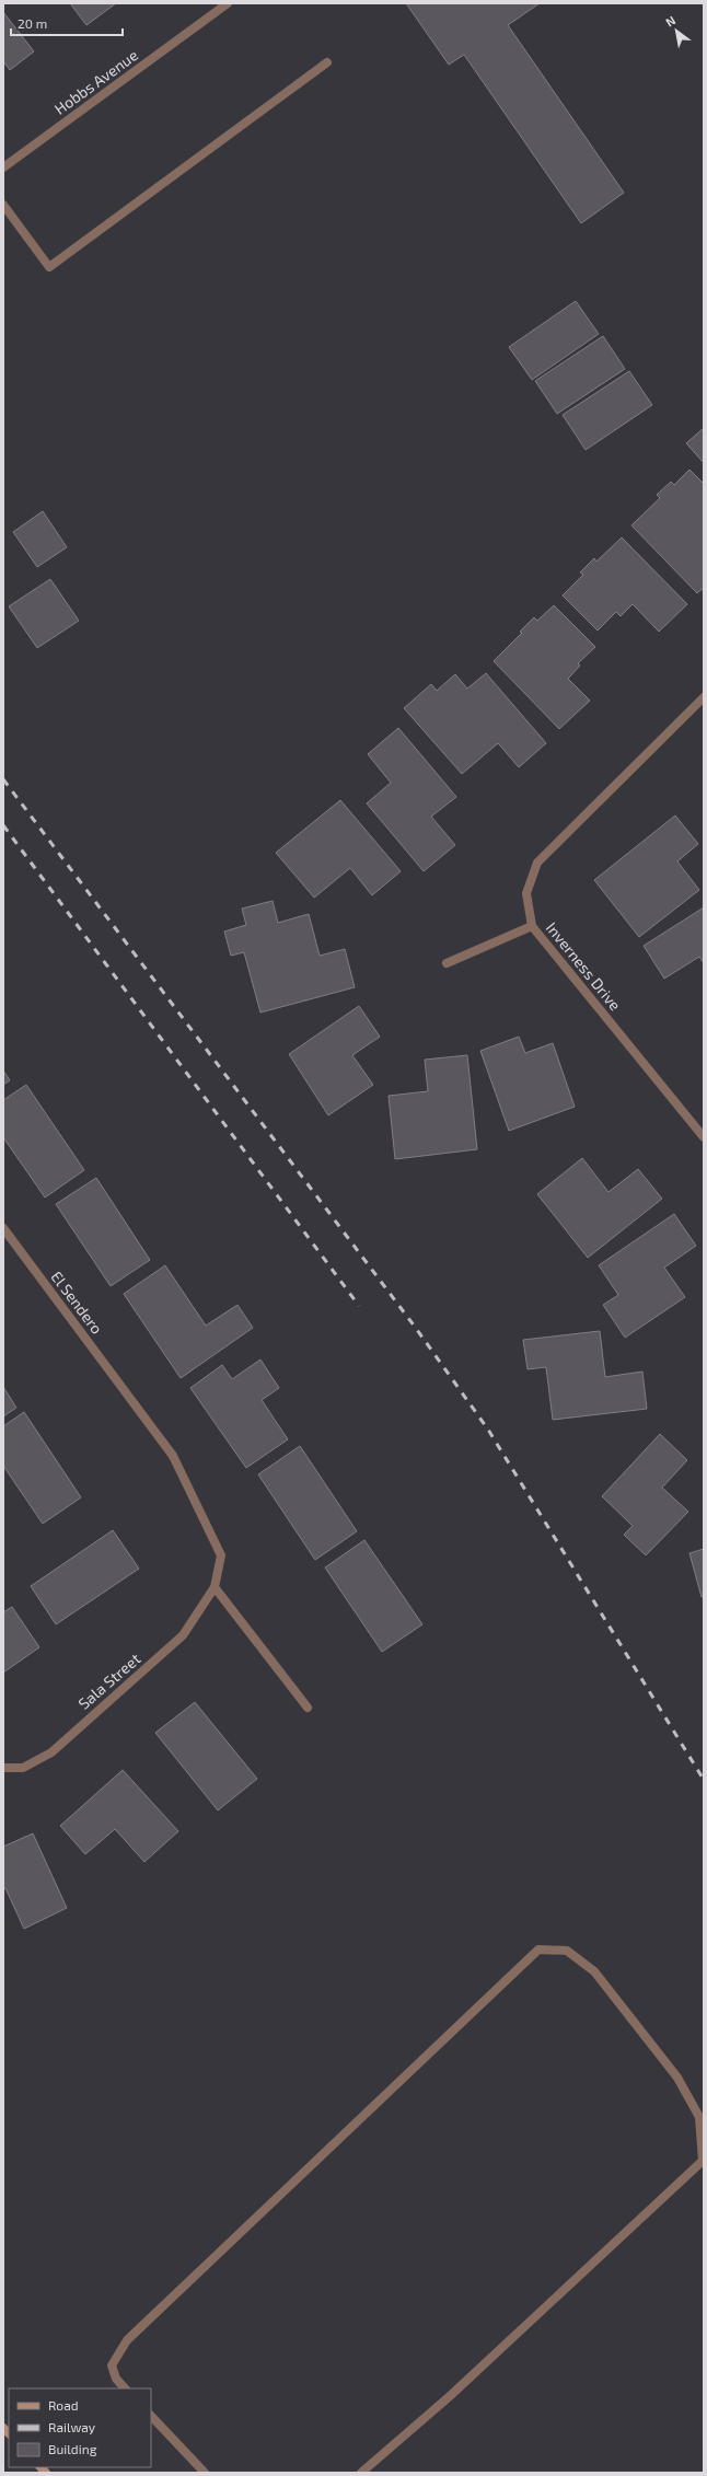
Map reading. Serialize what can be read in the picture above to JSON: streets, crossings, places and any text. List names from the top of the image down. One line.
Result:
{"streets":{"street":["Hobbs Avenue","Inverness Drive","El Sendero","Sala Street"]},"crossings":[["El Sendero","Sala Street"]],"legend":["Road","Railway","Building"],"scale_bar":"20 m","north":"top left"}
